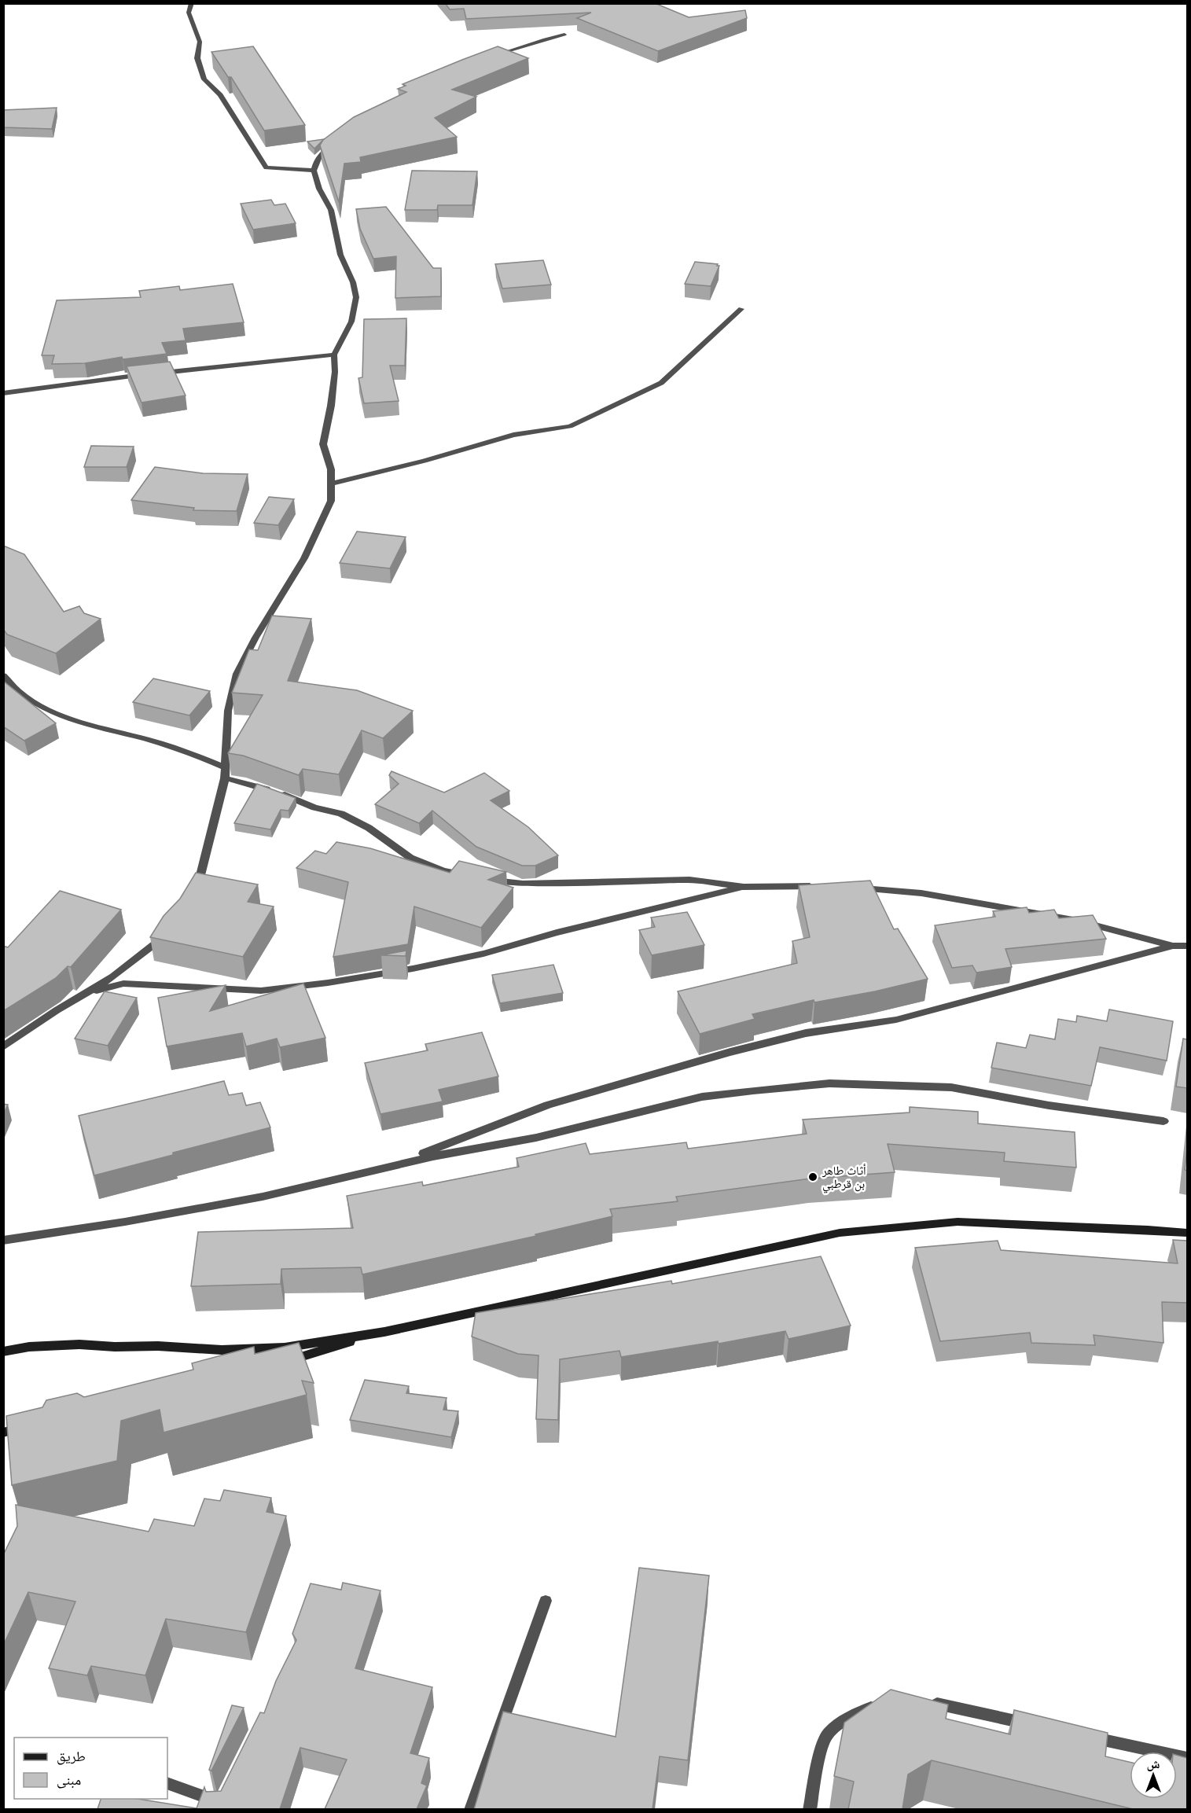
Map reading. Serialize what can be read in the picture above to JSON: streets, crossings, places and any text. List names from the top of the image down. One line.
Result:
{"places":["أثاث طاهر بن قرطبي"],"legend":["طريق","مبنى"],"north":"top"}
